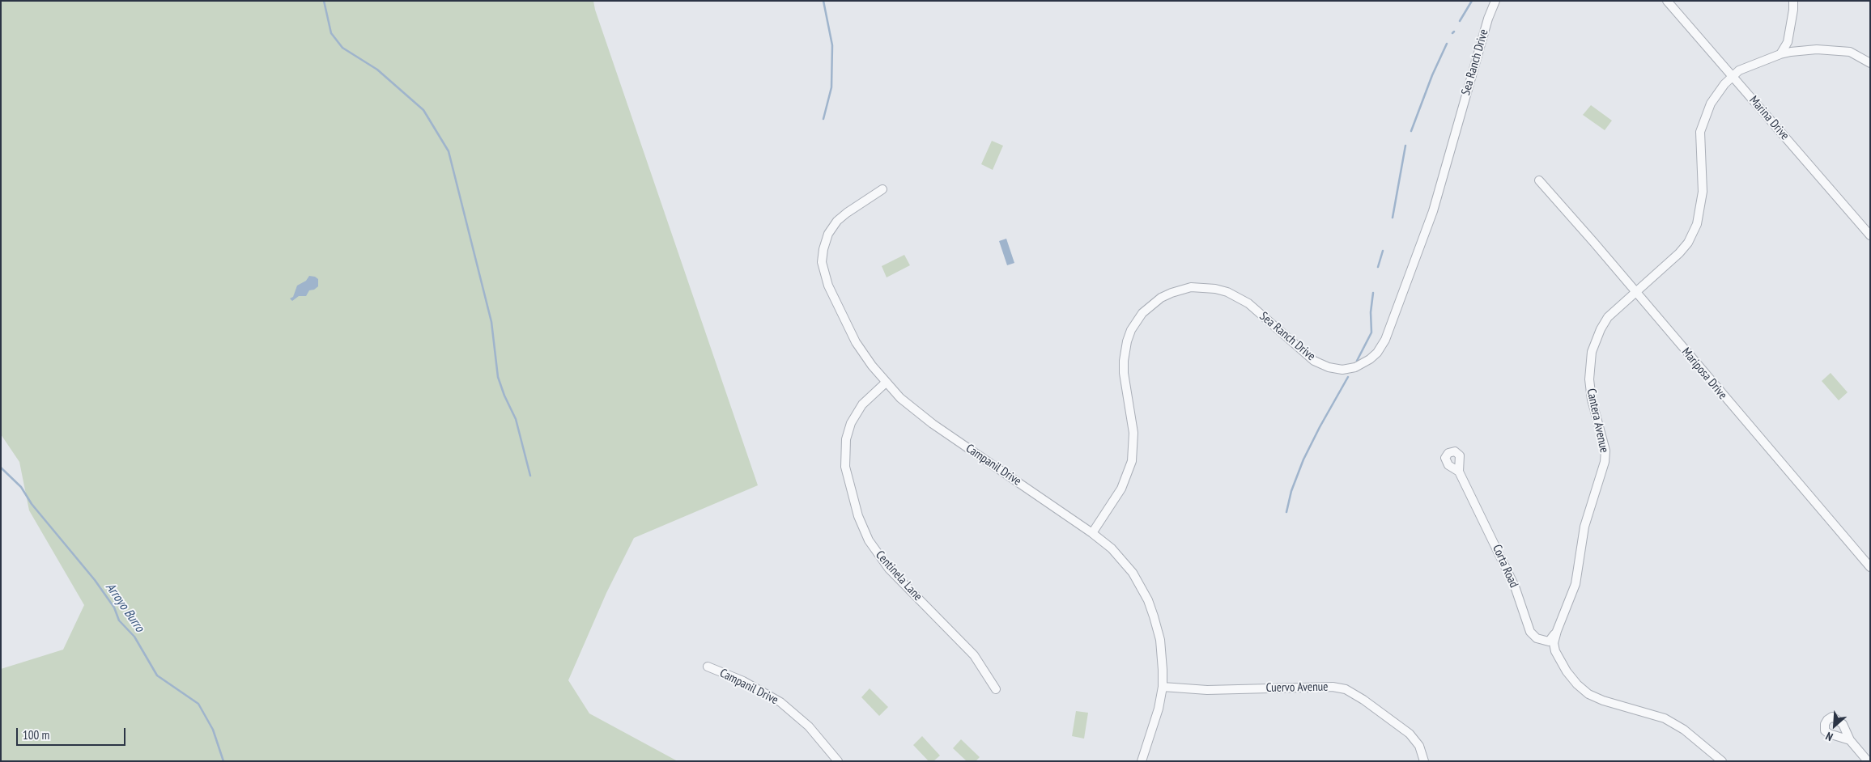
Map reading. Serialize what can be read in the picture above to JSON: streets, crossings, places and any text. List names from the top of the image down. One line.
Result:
{"streets":{"street":["Sea Ranch Drive","Marina Drive","Mariposa Drive","Cantera Avenue","Campanil Drive","Corta Road","Centinela Lane","Cuervo Avenue"]},"crossings":[["Sea Ranch Drive","Campanil Drive"],["Marina Drive","Cantera Avenue"],["Mariposa Drive","Cantera Avenue"],["Cantera Avenue","Corta Road"],["Campanil Drive","Centinela Lane"],["Campanil Drive","Cuervo Avenue"]],"water":["Arroyo Burro"],"scale_bar":"100 m","north":"bottom left"}
